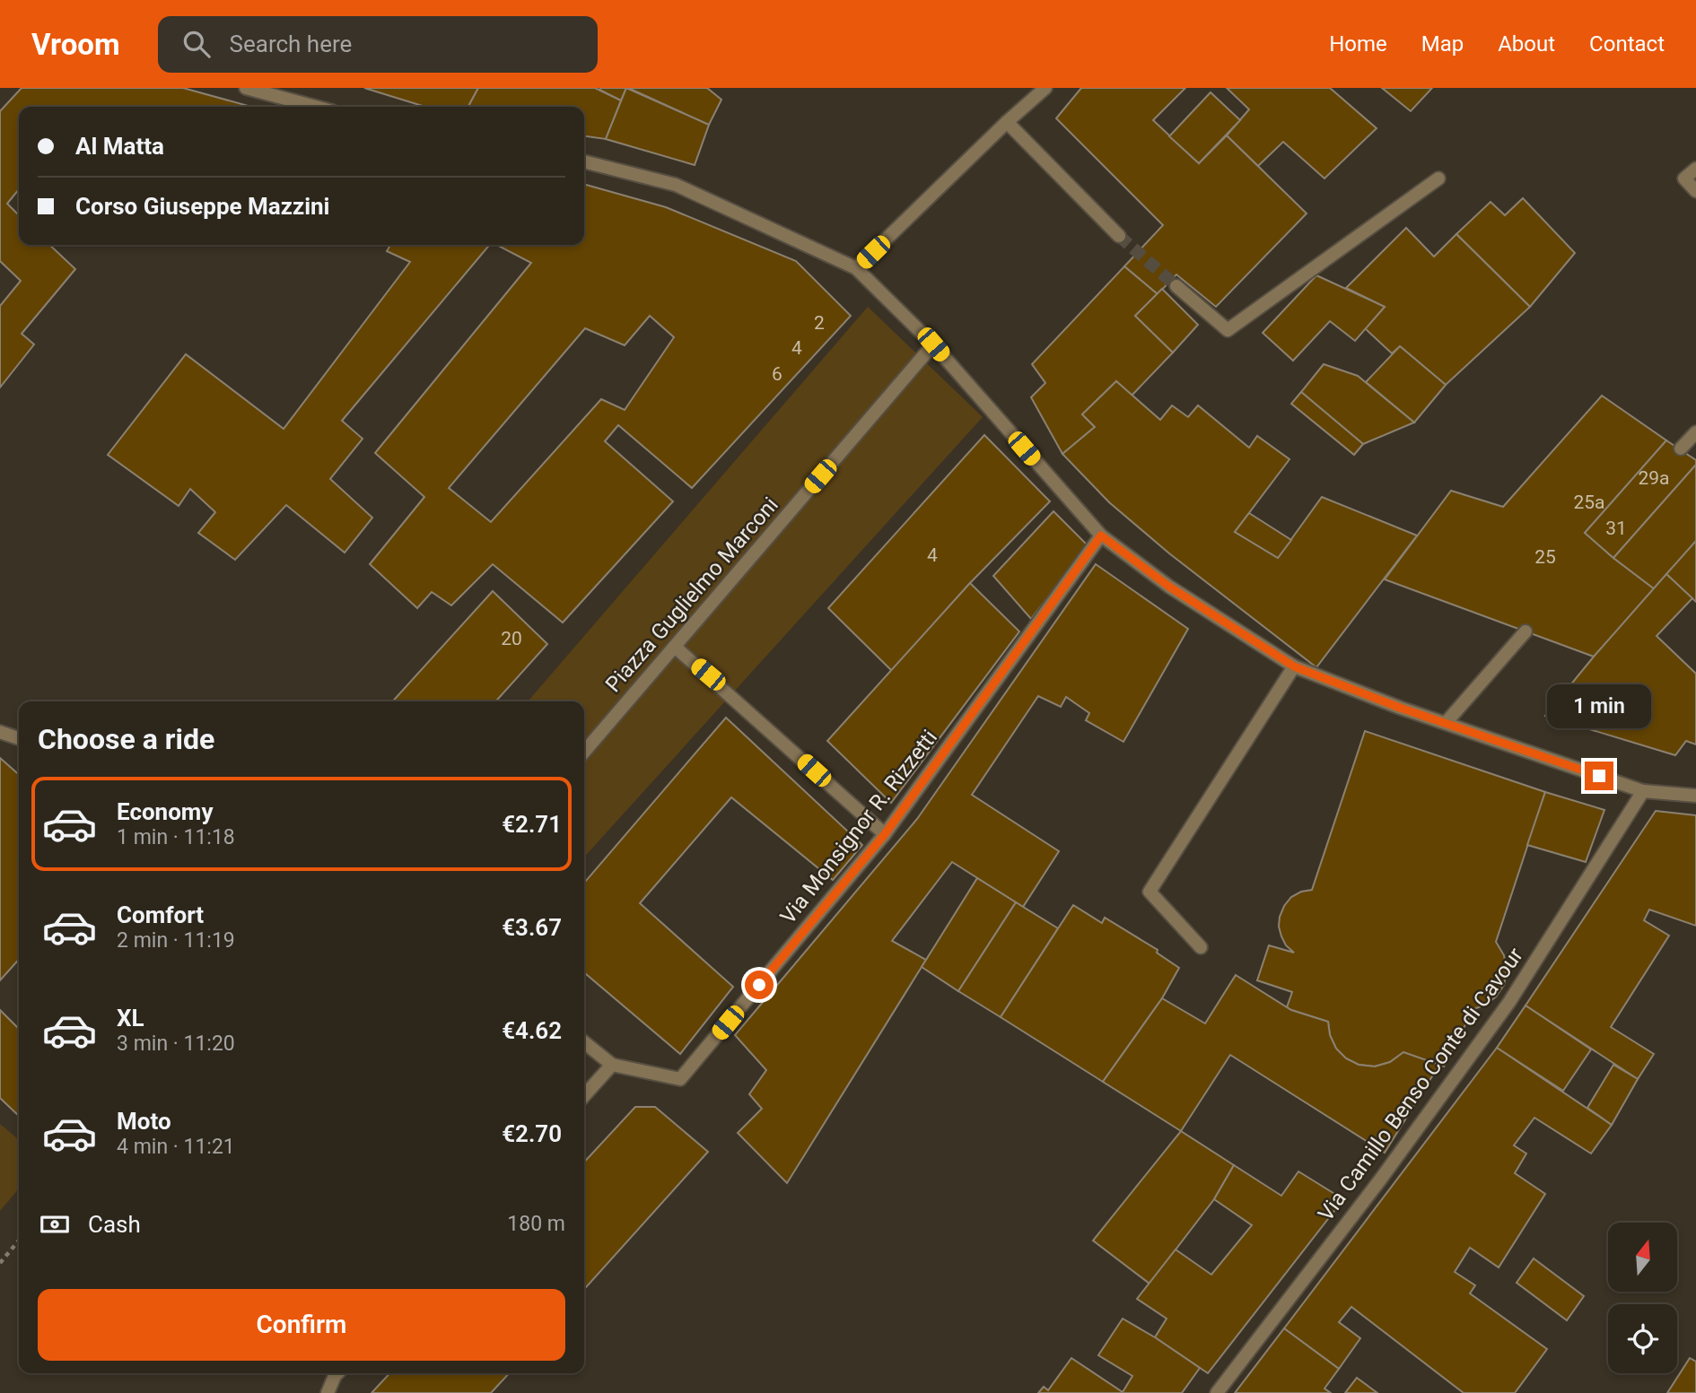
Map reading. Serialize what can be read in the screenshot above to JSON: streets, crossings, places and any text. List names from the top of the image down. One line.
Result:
{"streets":{"street":["Piazza Guglielmo Marconi","Via Monsignor R. Rizzetti","Via Camillo Benso Conte di Cavour"]},"house_numbers":["2","4","6","29a","25a","31","4","25","20"],"north":"top","page":{"header":"Vroom","search":"Search here","nav":["Home","Map","About","Contact"],"banner":["Al Matta","Corso Giuseppe Mazzini"],"bubble":"1 min","heading":"Choose a ride","list":[{"name":"Economy","note":"1 min · 11:18","value":"€2.71"},{"name":"Comfort","note":"2 min · 11:19","value":"€3.67"},{"name":"XL","note":"3 min · 11:20","value":"€4.62"},{"name":"Moto","note":"4 min · 11:21","value":"€2.70"}],"pay":["Cash","180 m"],"buttons":"Confirm"}}
